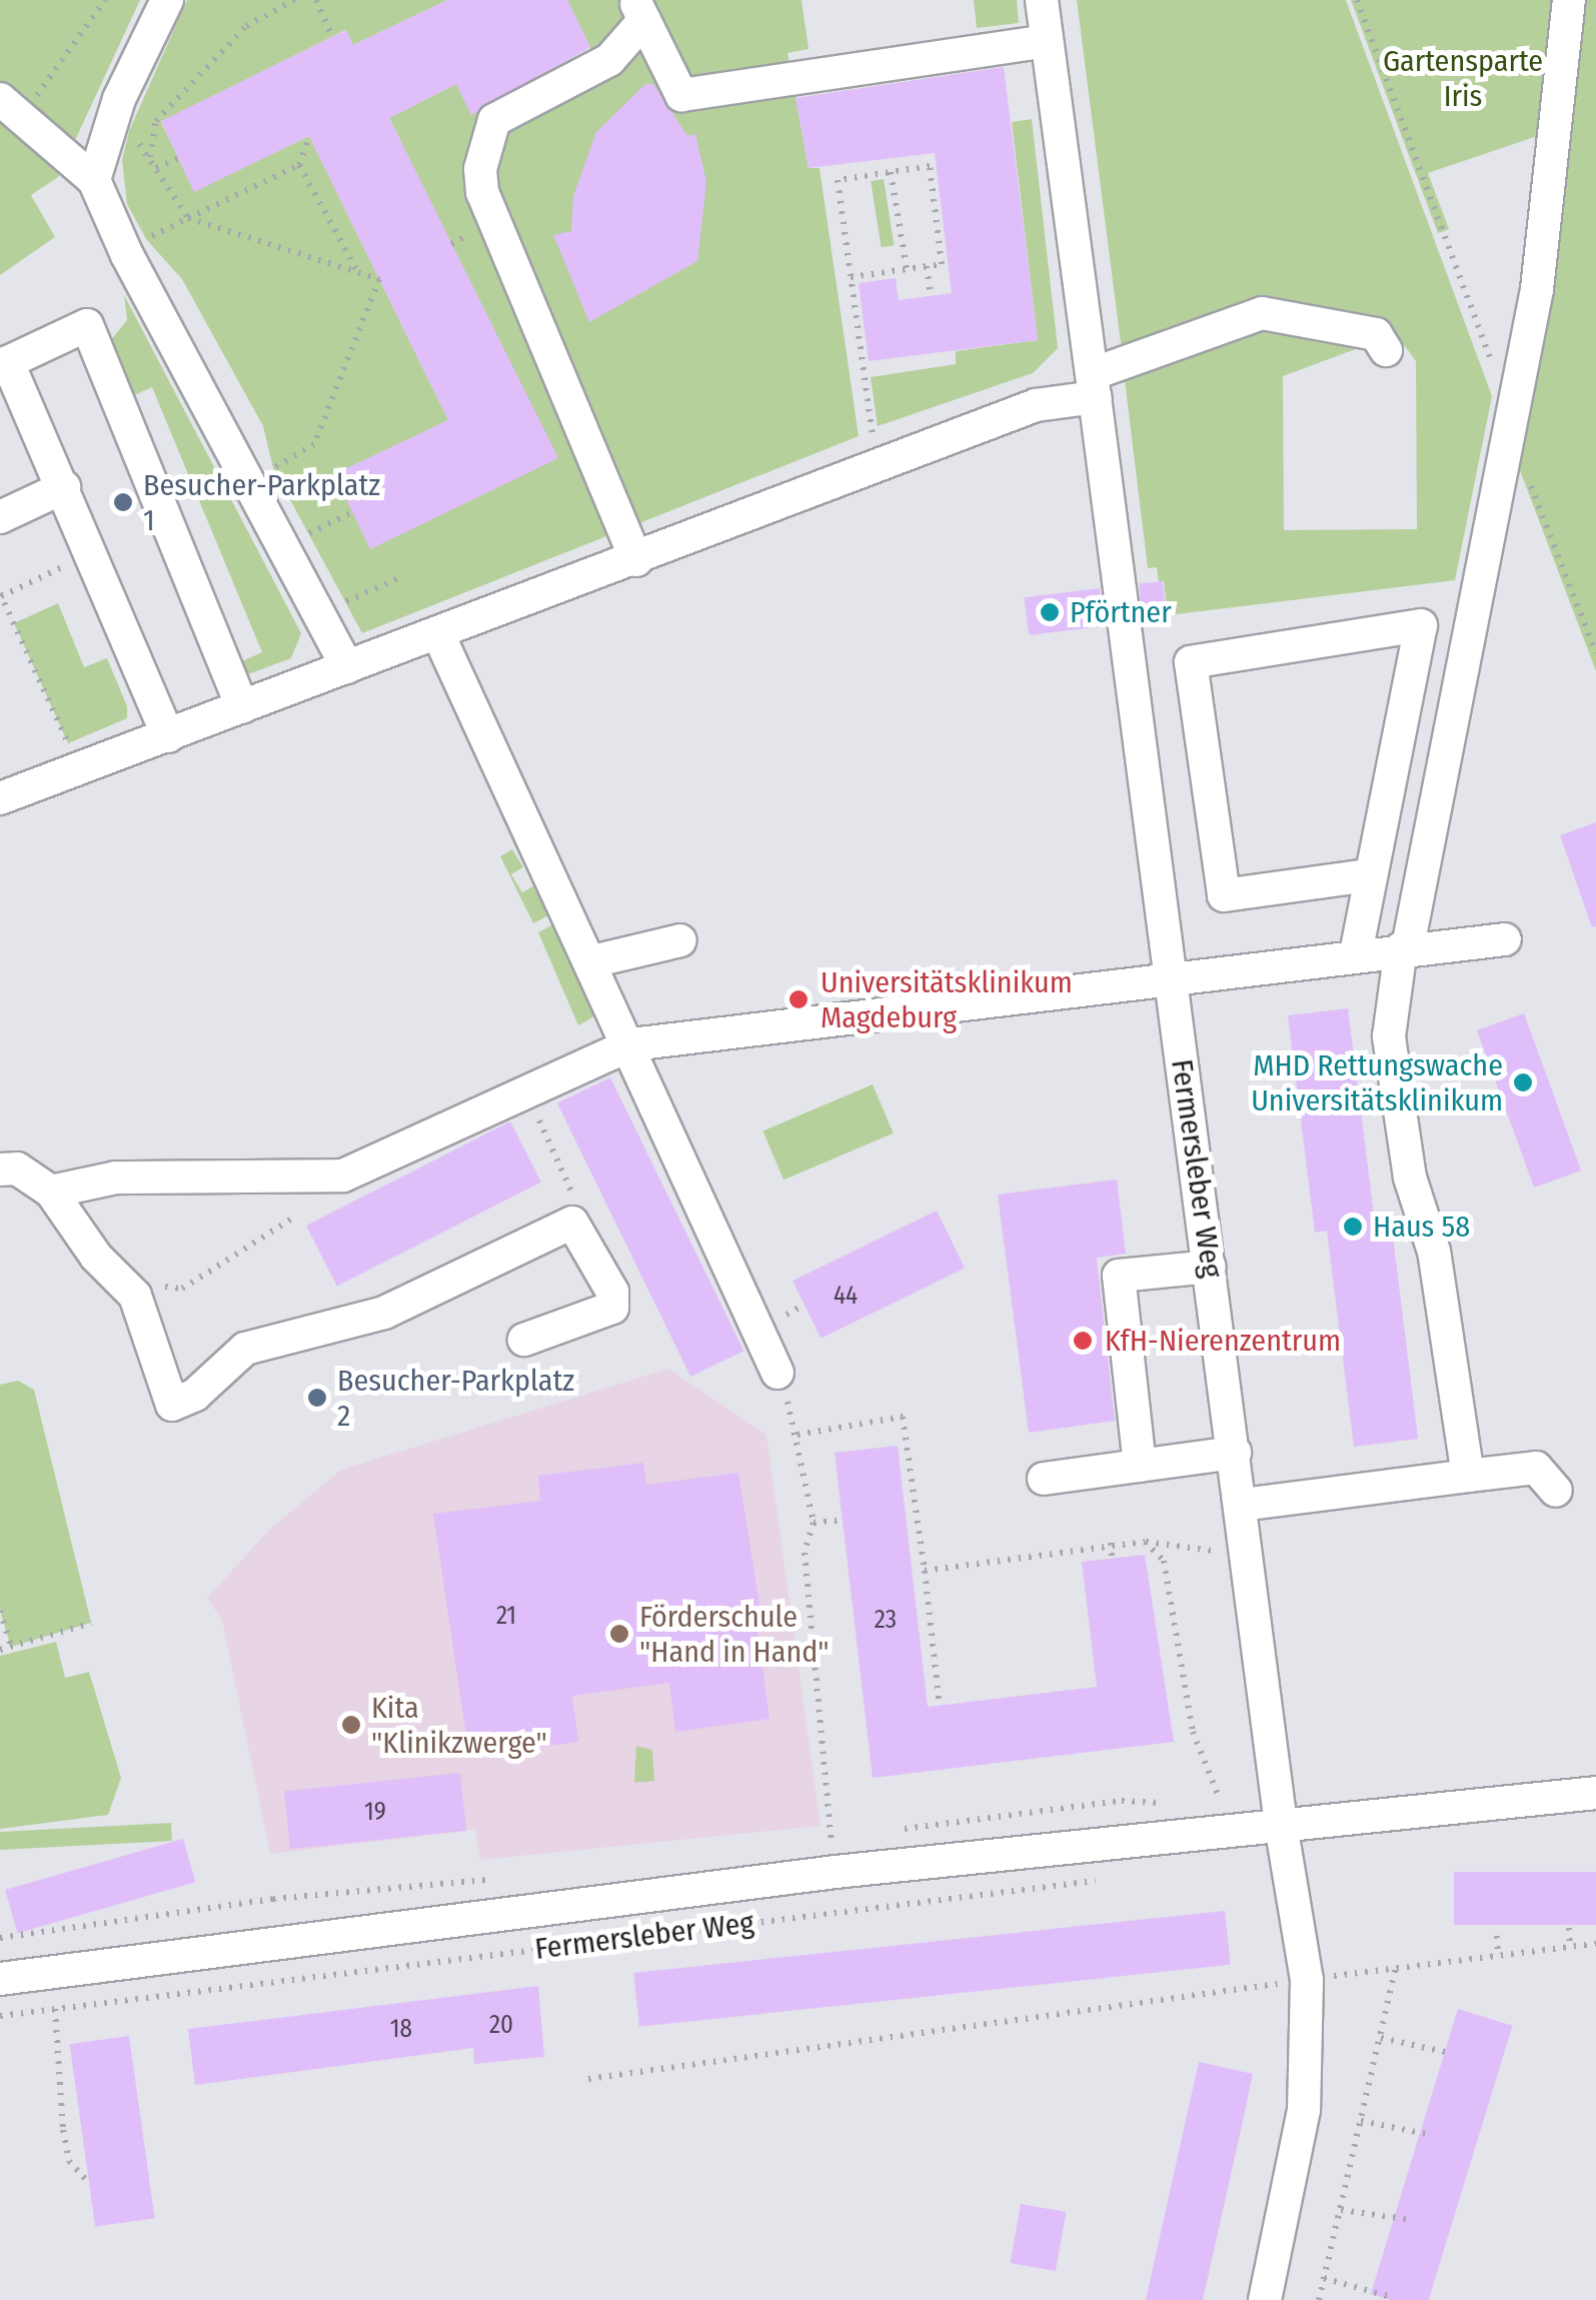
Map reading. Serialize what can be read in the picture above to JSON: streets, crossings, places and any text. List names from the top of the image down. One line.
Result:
{"streets":{"street":["Fermersleber Weg"]},"parks":["Gartensparte Iris"],"places":["Besucher-Parkplatz 1","Pförtner","Universitätsklinikum Magdeburg","MHD Rettungswache Universitätsklinikum","Haus 58","KfH-Nierenzentrum","Besucher-Parkplatz 2","Förderschule \"Hand in Hand\"","Kita \"Klinikzwerge\""],"house_numbers":["44","21","23","19","20","18"]}
